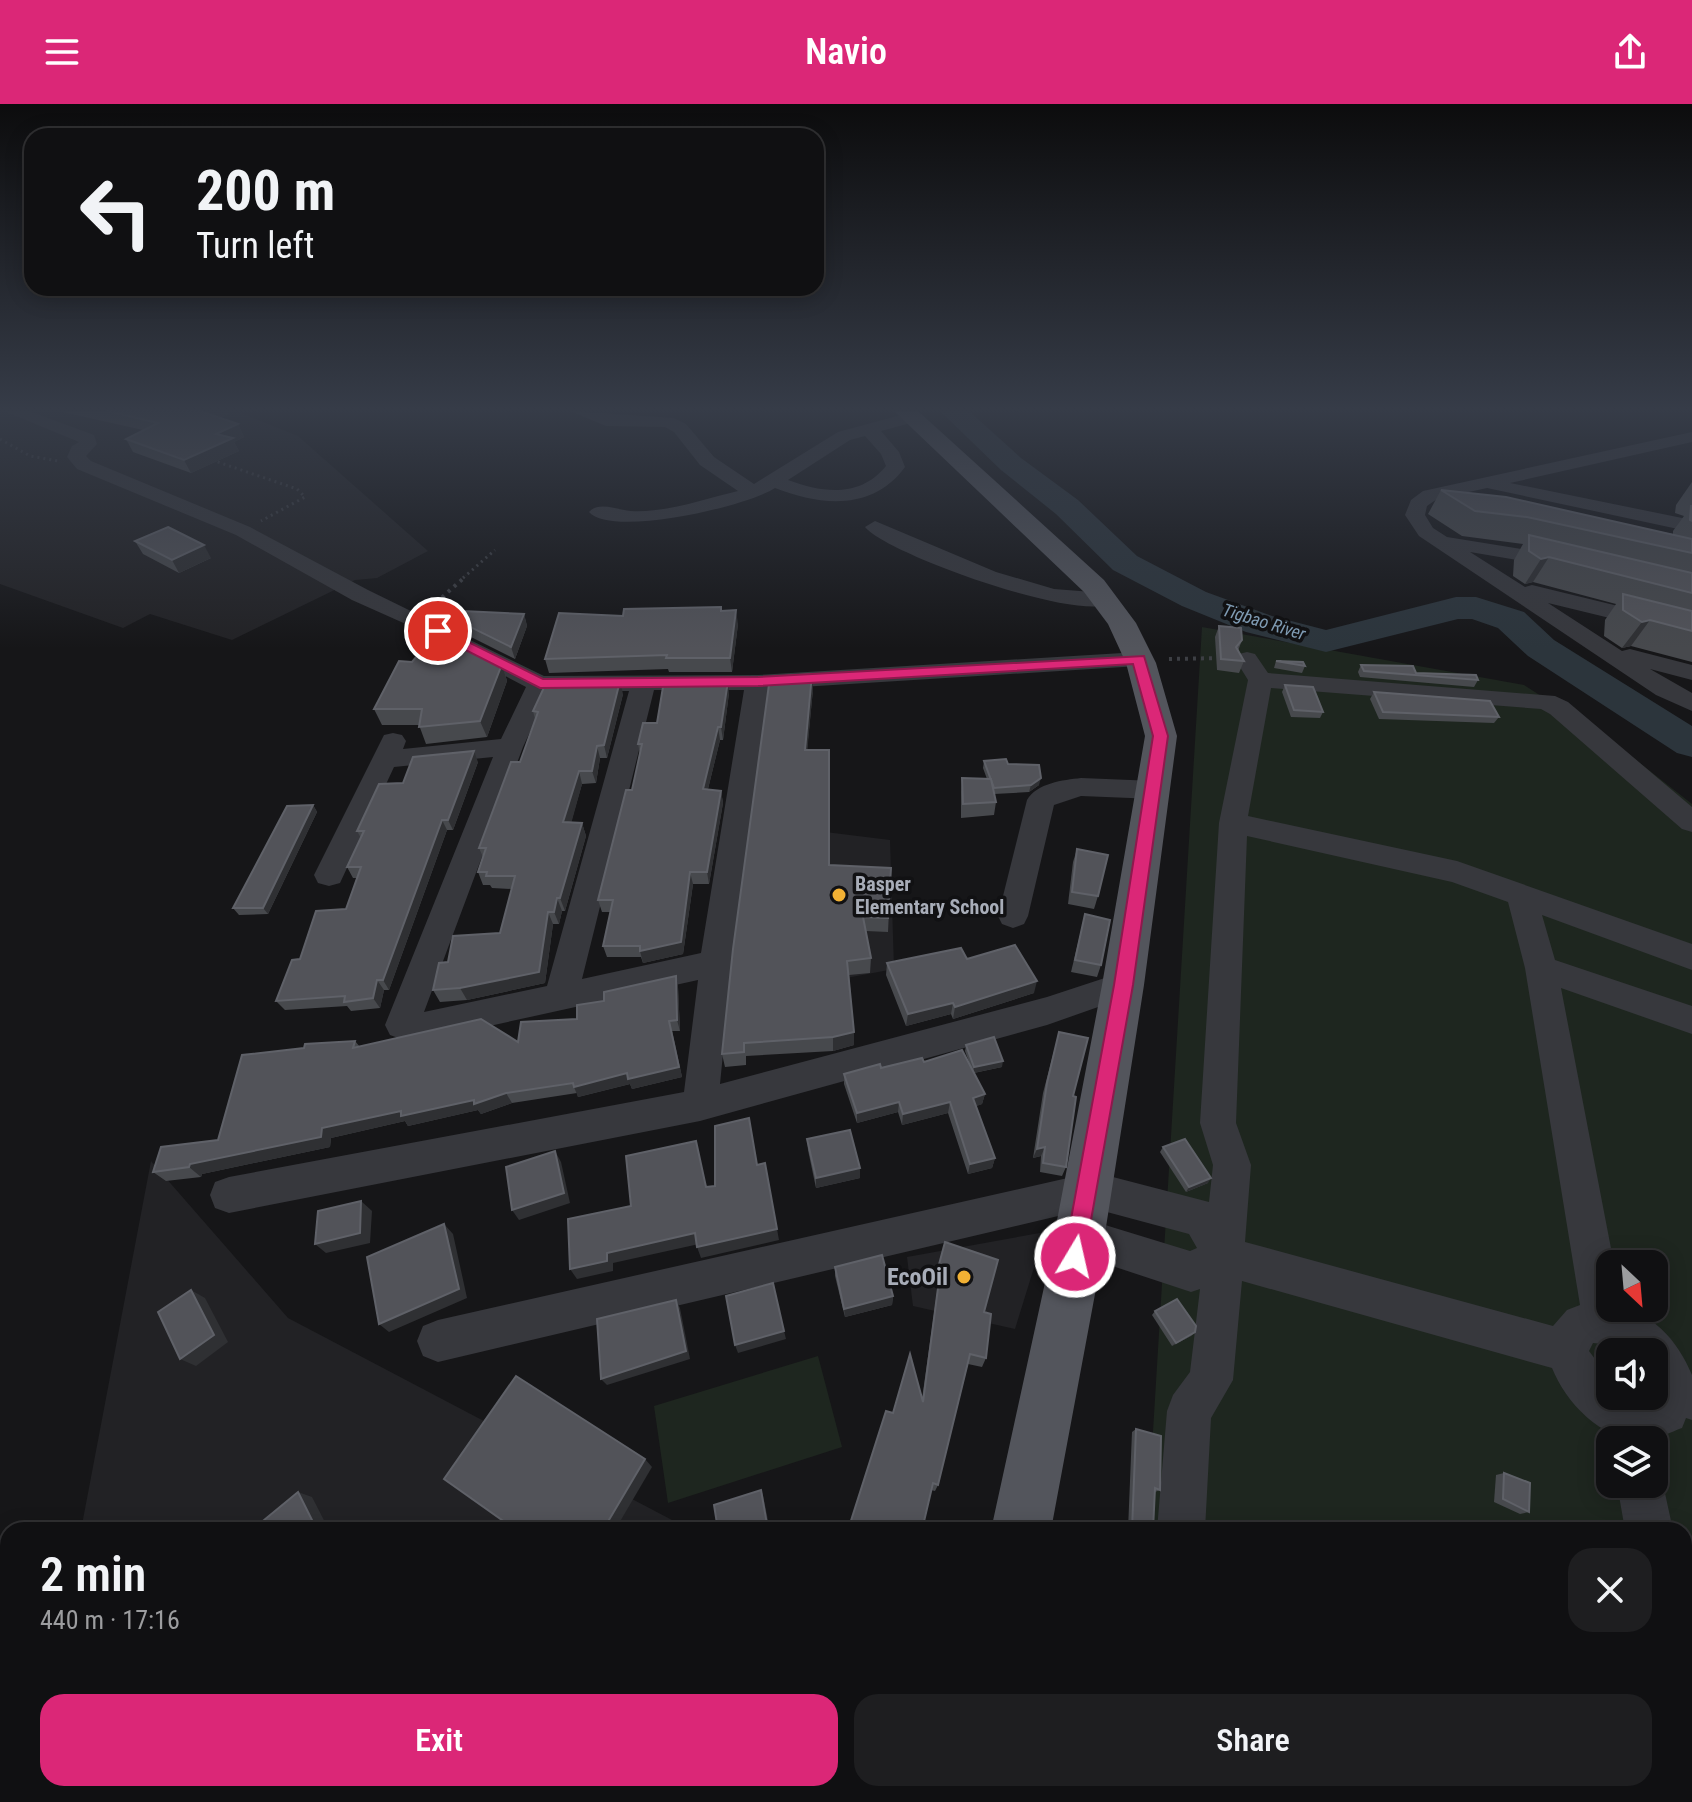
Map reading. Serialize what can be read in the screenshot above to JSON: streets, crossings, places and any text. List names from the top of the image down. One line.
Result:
{"water":["Tigbao River"],"places":["Basper Elementary School","EcoOil"],"north":"bottom right","page":{"header":"Navio","turn":["200 m","Turn left"],"heading":["2 min","440 m · 17:16"],"buttons":["Exit","Share"]}}
